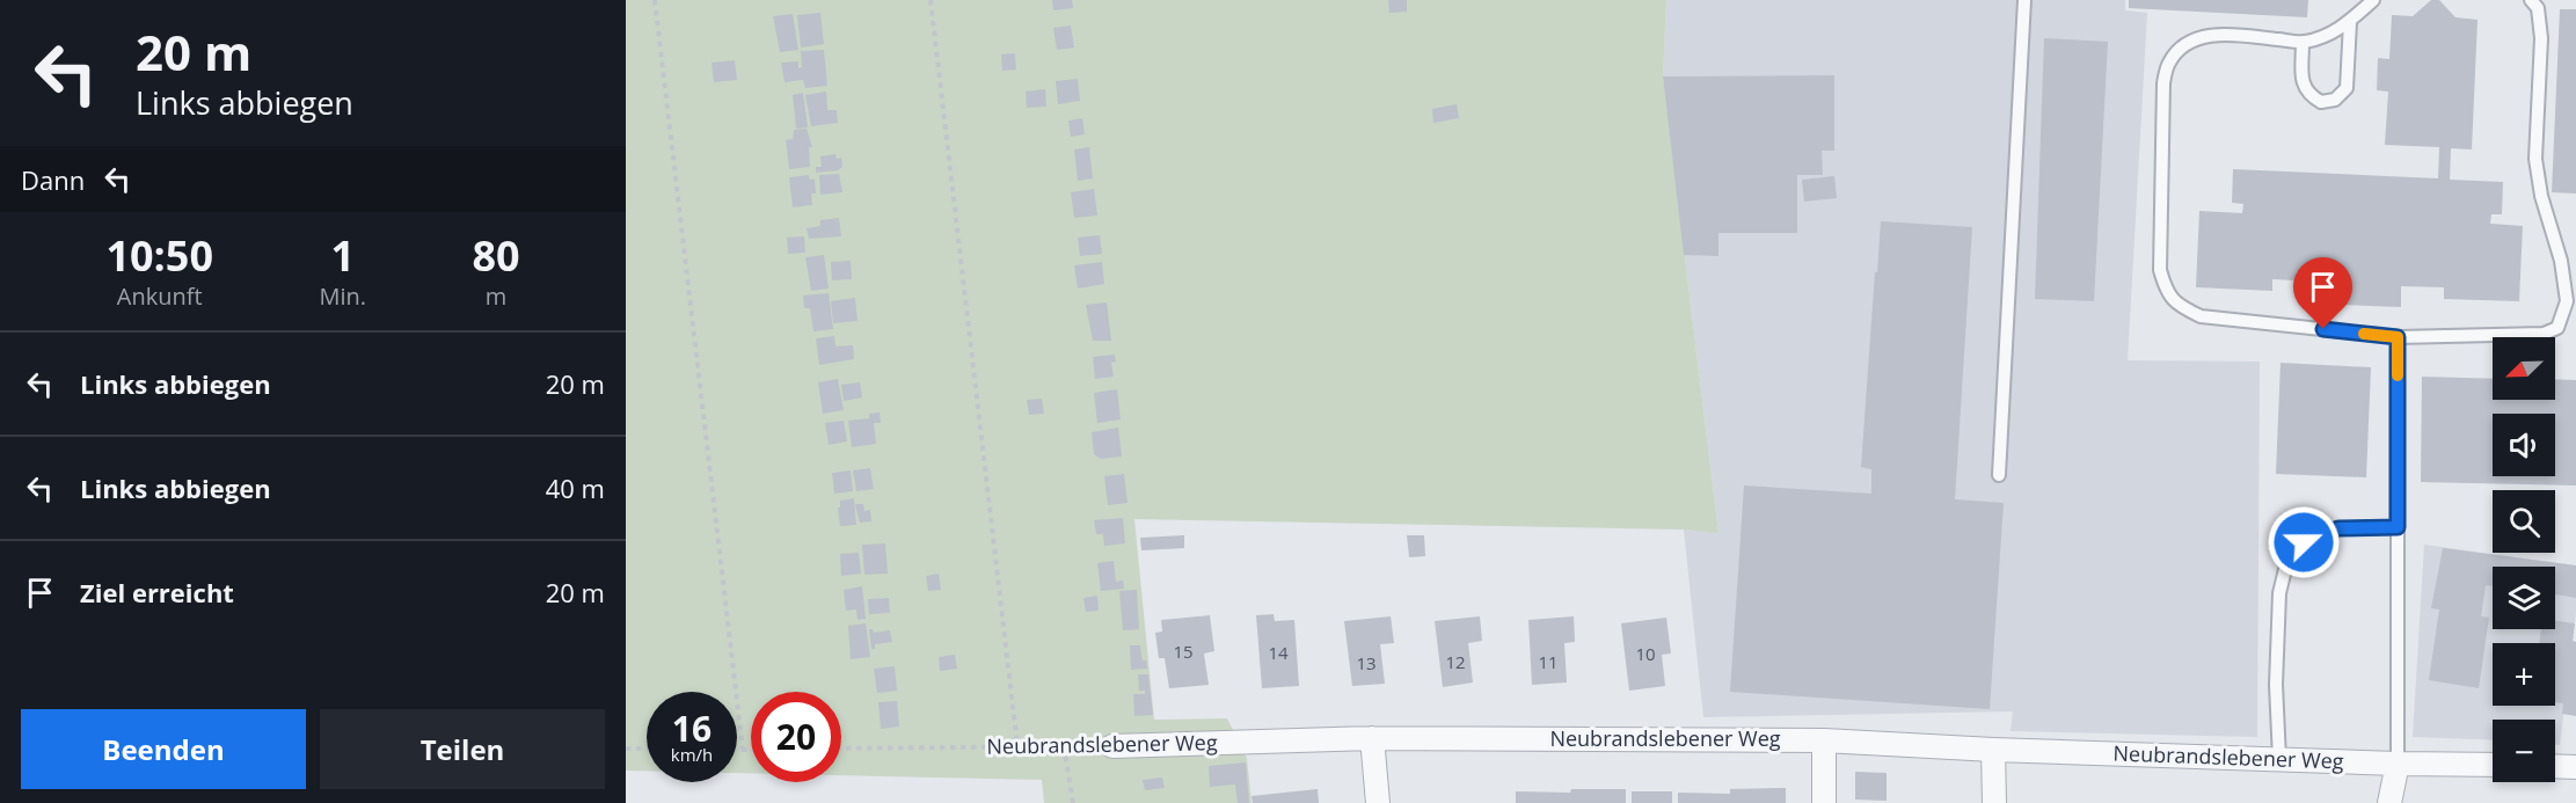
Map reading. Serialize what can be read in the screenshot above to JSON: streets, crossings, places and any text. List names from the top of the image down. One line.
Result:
{"streets":{"street":["Neubrandslebener Weg"]},"house_numbers":["15","14","10","12","11","13"],"north":"bottom left","page":{"turn":["20 m","Links abbiegen"],"then":"Dann","eta":["10:50","Ankunft","1","Min.","80","m"],"list":[{"name":"Links abbiegen","value":"20 m"},{"name":"Links abbiegen","value":"40 m"},{"name":"Ziel erreicht","value":"20 m"}],"map_buttons":["+","−"],"speed":"16 km/h","limit":"20","buttons":["Beenden","Teilen"]}}
